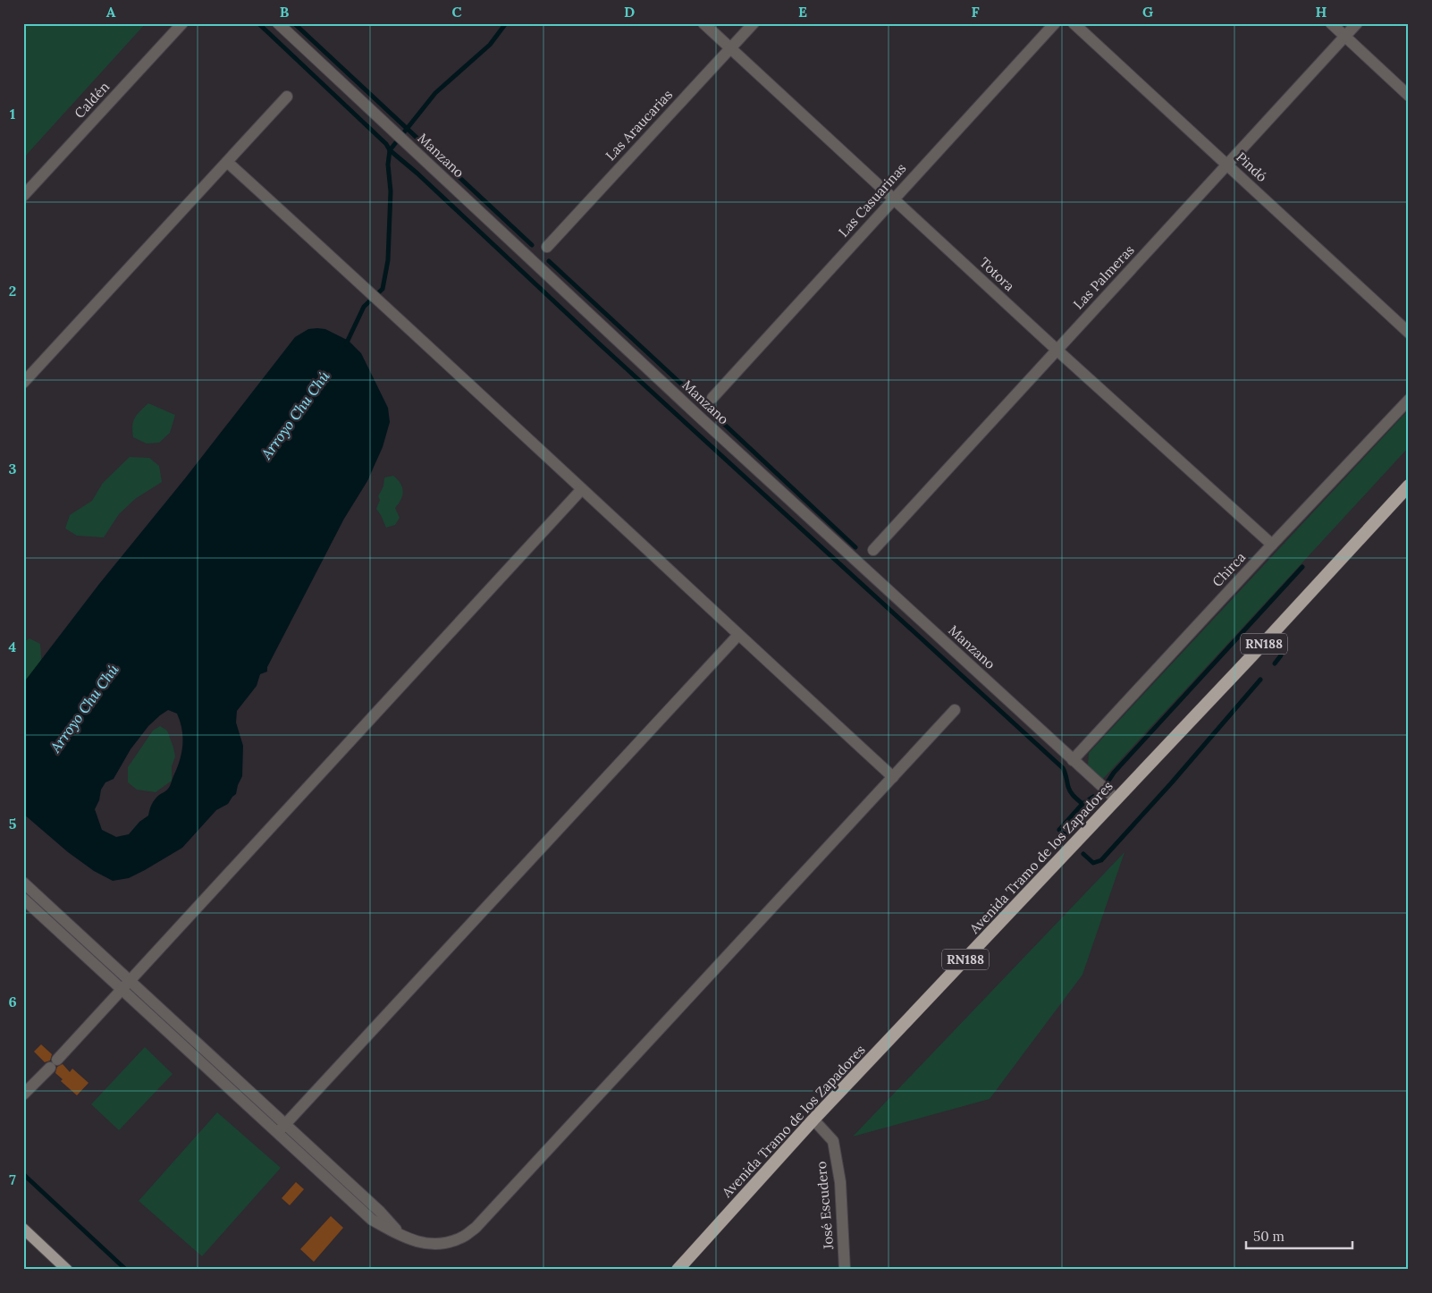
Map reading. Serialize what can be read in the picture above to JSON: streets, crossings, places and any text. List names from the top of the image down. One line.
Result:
{"streets":{"highway":["RN188","Avenida Tramo de los Zapadores"],"street":["Caldén","Las Araucarias","Manzano","Pindó","Las Casuarinas","Totora","Las Palmeras","Chirca","José Escudero"]},"crossings":[["Las Araucarias","Totora"],["Manzano","Chirca"],["Manzano","Avenida Tramo de los Zapadores"],["Pindó","Las Palmeras"],["Las Casuarinas","Totora"],["Totora","Las Palmeras"],["Totora","Chirca"],["Avenida Tramo de los Zapadores","José Escudero"]],"water":["Arroyo Chu Chú"],"scale_bar":"50 m","grid":{"columns":["A","B","C","D","E","F","G","H"],"rows":["1","2","3","4","5","6","7"]}}
